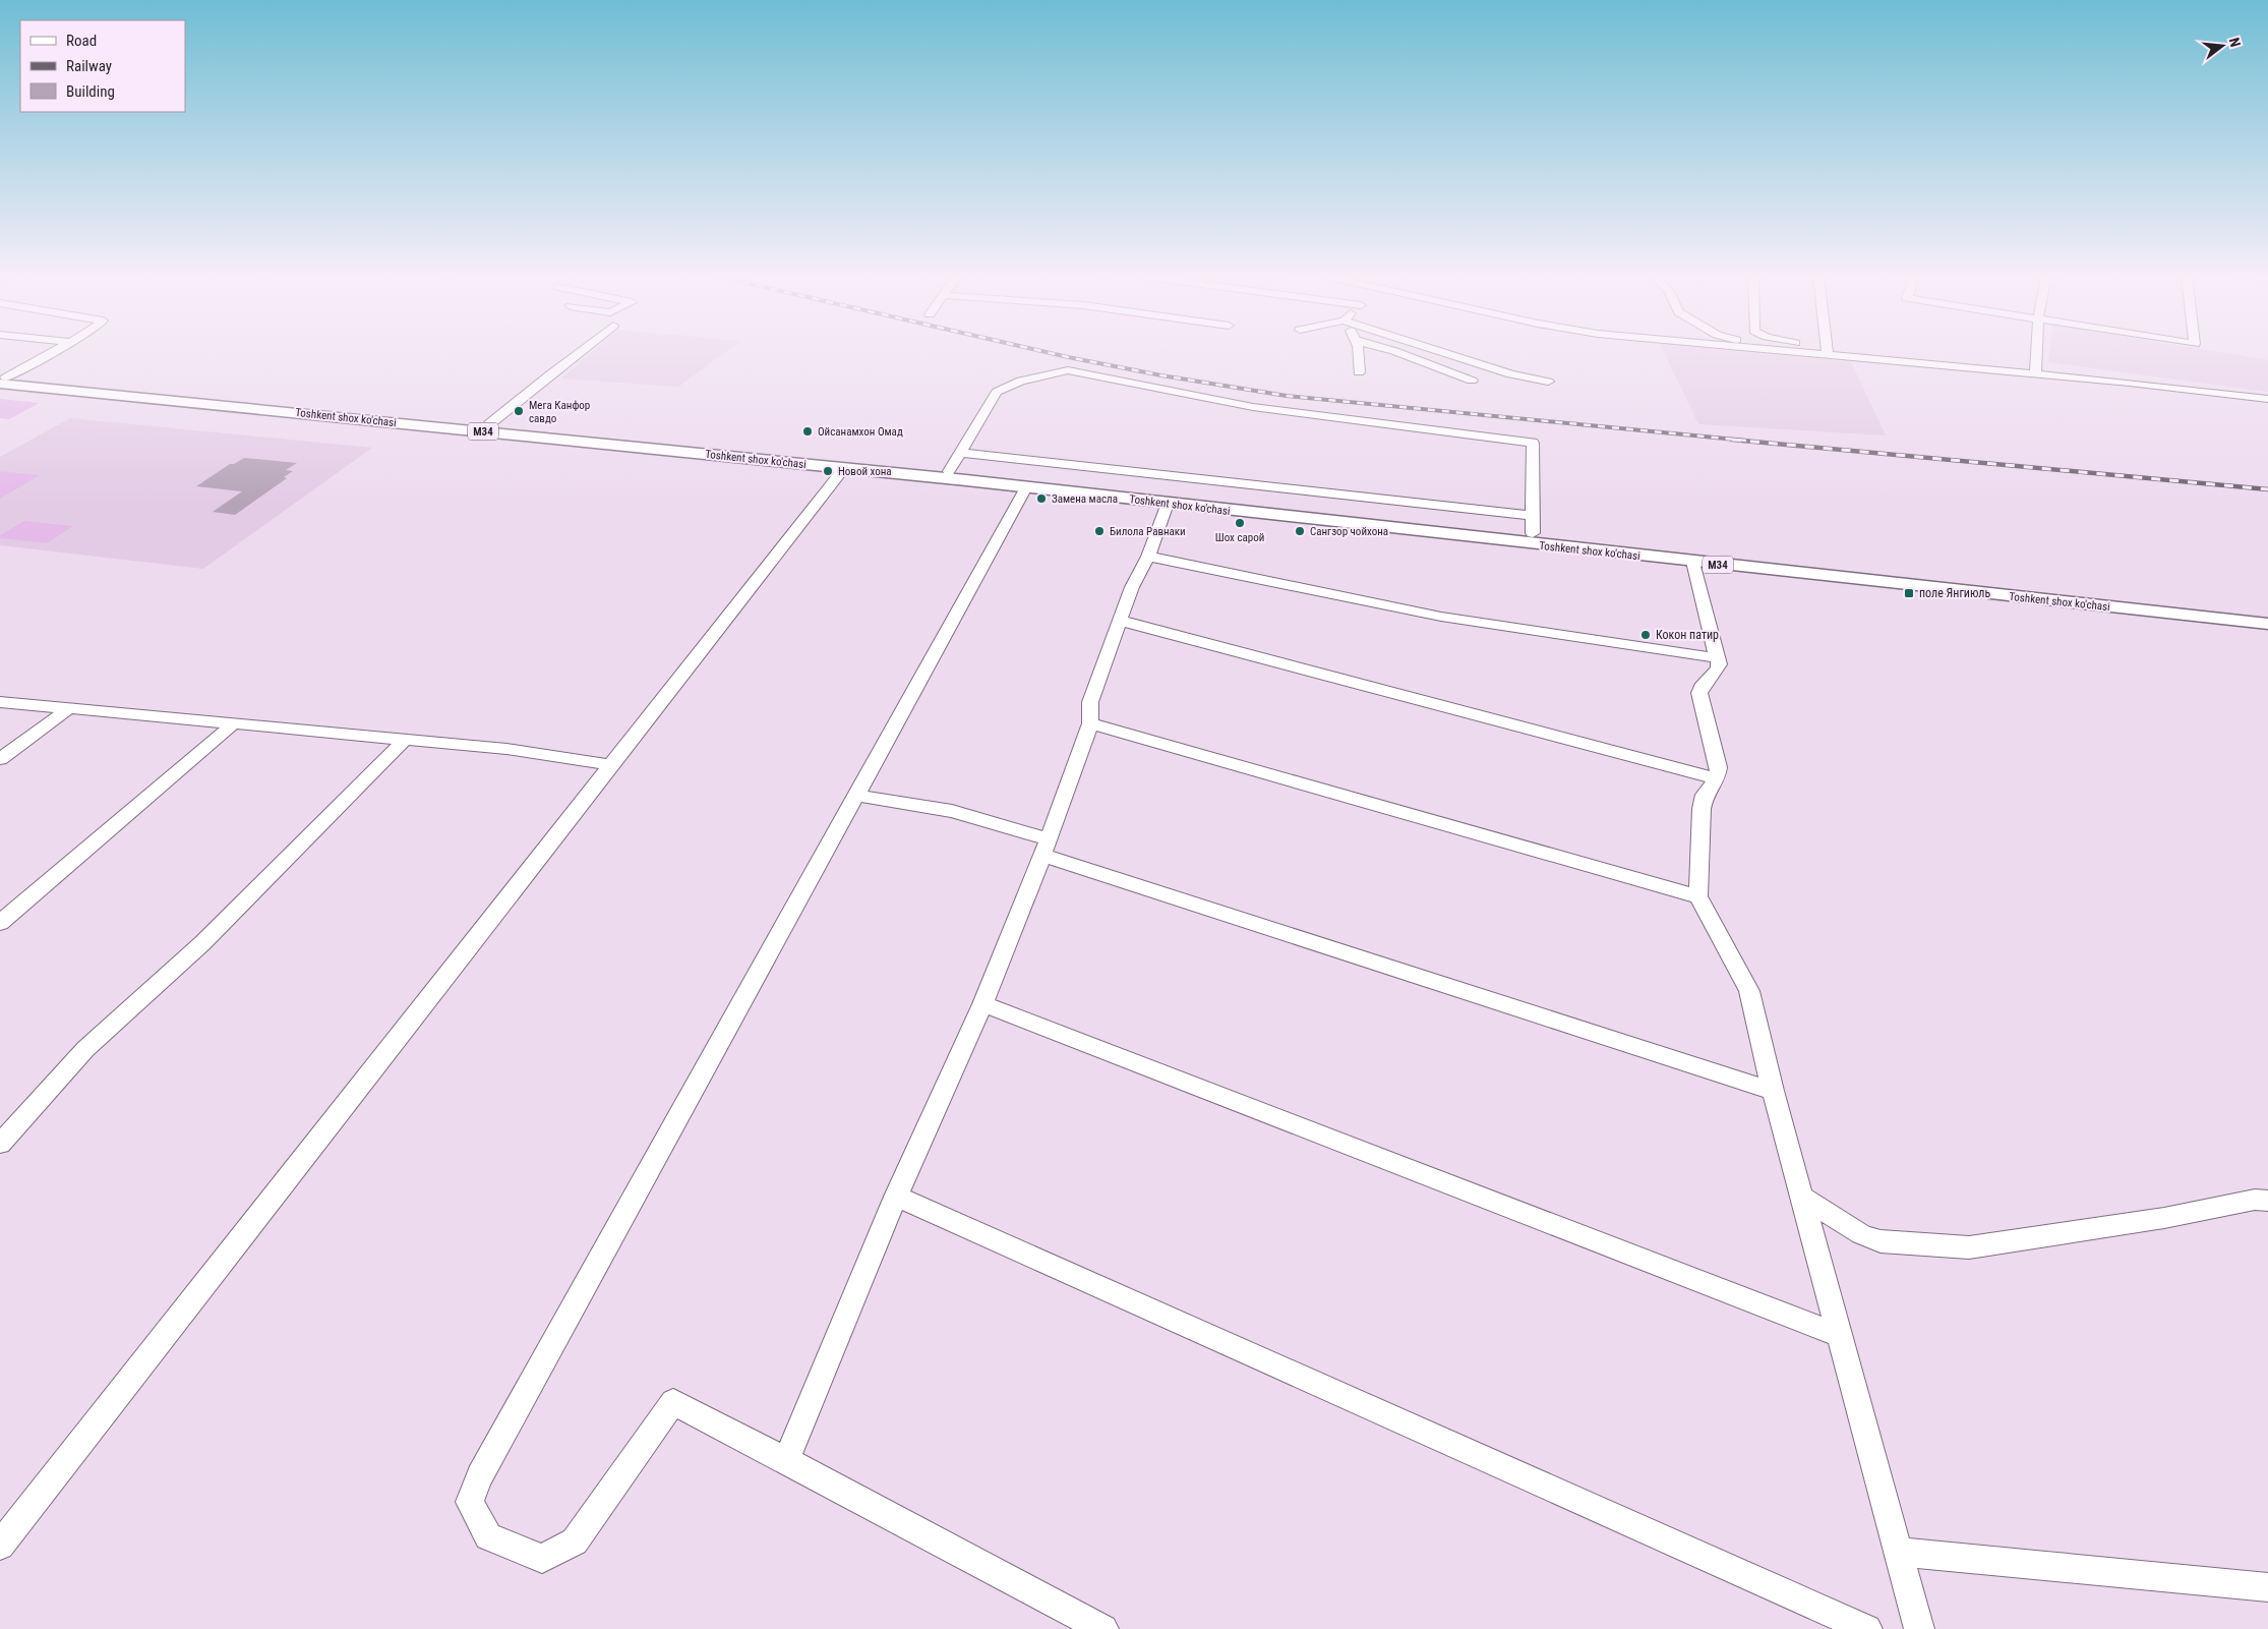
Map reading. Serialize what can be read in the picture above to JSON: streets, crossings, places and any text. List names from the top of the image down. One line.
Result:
{"streets":{"main road":["Toshkent shox ko'chasi","M34"]},"places":{"other":["Мега Канфор савдо","Ойсанамхон Омад","Новой хона","Замена масла","Шох сарой","Билола Равнаки","Сангзор чойхона","Кокон патир"],"transit":["поле Янгиюль"]},"legend":["Road","Railway","Building"],"north":"right"}
